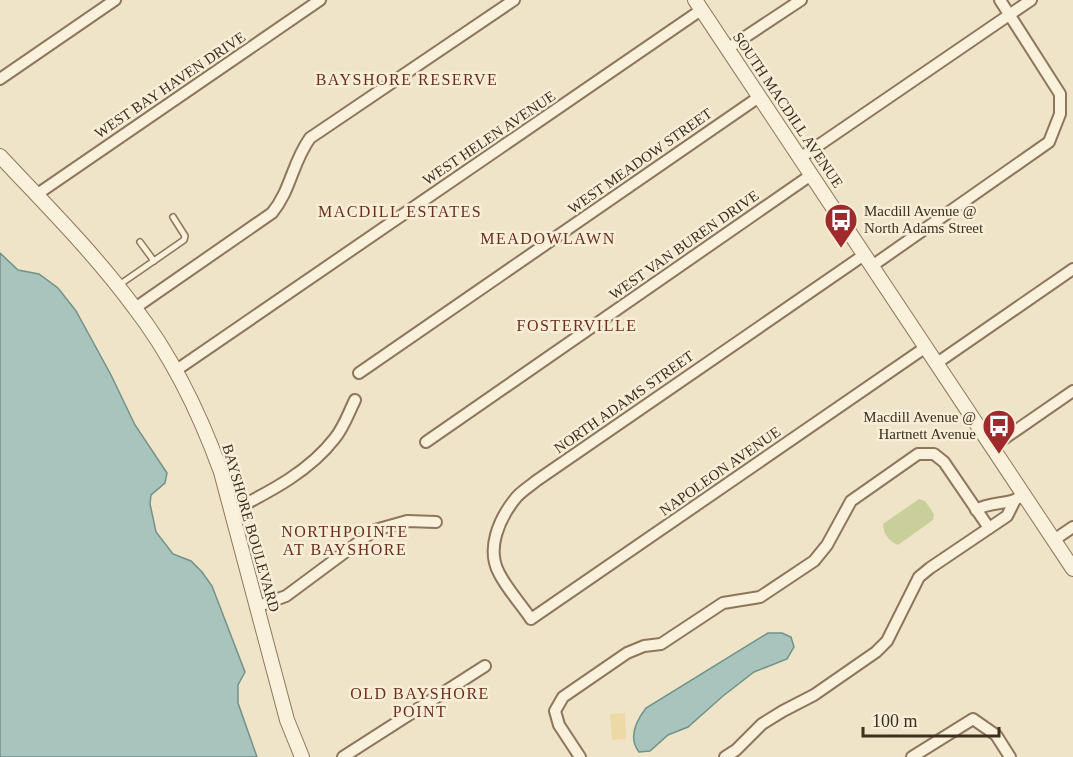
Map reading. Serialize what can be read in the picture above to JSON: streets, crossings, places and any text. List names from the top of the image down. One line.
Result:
{"streets":{"street":["WEST BAY HAVEN DRIVE","SOUTH MACDILL AVENUE","WEST HELEN AVENUE","WEST MEADOW STREET","WEST VAN BUREN DRIVE","NORTH ADAMS STREET","NAPOLEON AVENUE","BAYSHORE BOULEVARD"]},"crossings":[["WEST BAY HAVEN DRIVE","BAYSHORE BOULEVARD"],["SOUTH MACDILL AVENUE","WEST HELEN AVENUE"],["SOUTH MACDILL AVENUE","WEST MEADOW STREET"],["SOUTH MACDILL AVENUE","WEST VAN BUREN DRIVE"],["SOUTH MACDILL AVENUE","NORTH ADAMS STREET"],["SOUTH MACDILL AVENUE","NAPOLEON AVENUE"],["WEST HELEN AVENUE","BAYSHORE BOULEVARD"],["NORTH ADAMS STREET","NAPOLEON AVENUE"]],"districts":["BAYSHORE RESERVE","MACDILL ESTATES","MEADOWLAWN","FOSTERVILLE","NORTHPOINTE AT BAYSHORE","OLD BAYSHORE POINT"],"places":{"bus stop":["Macdill Avenue @ North Adams Street","Macdill Avenue @ Hartnett Avenue"]},"scale_bar":"100 m"}
